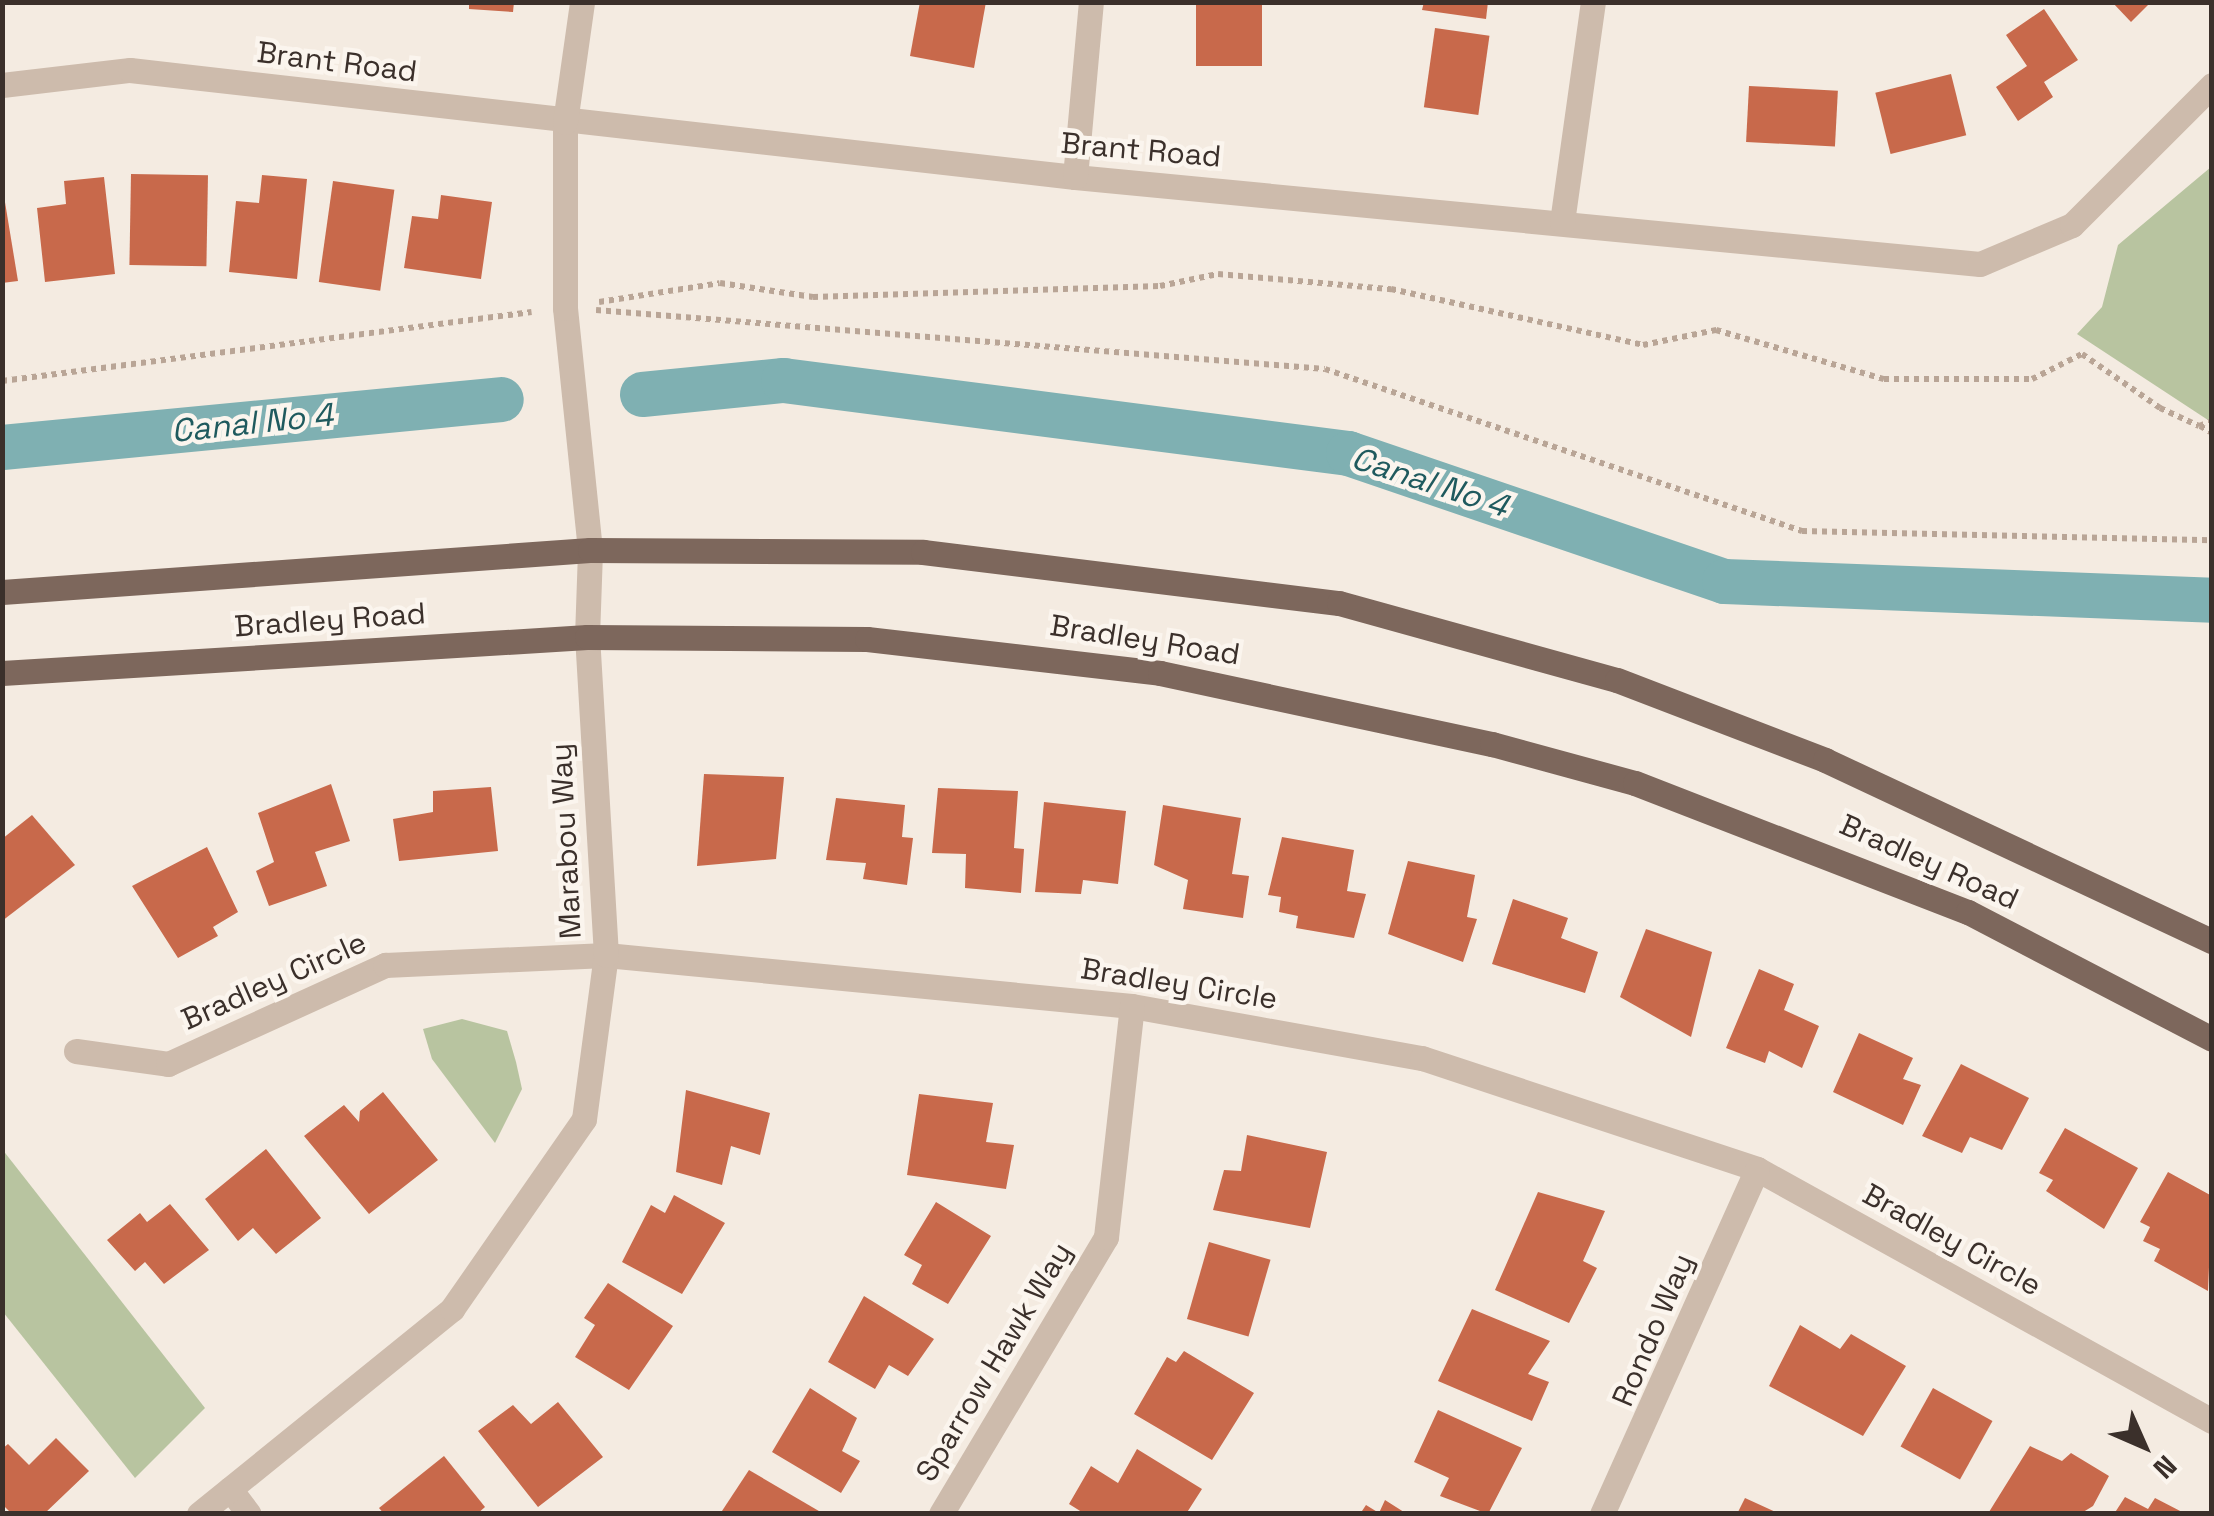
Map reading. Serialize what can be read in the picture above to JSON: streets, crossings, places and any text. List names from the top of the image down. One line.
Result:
{"streets":{"main road":["Bradley Road"],"street":["Brant Road","Marabou Way","Bradley Circle","Rondo Way","Sparrow Hawk Way"]},"crossings":[["Brant Road","Marabou Way"],["Bradley Road","Marabou Way"],["Marabou Way","Bradley Circle"],["Bradley Circle","Rondo Way"],["Bradley Circle","Sparrow Hawk Way"]],"water":["Canal No 4"],"north":"bottom right"}
